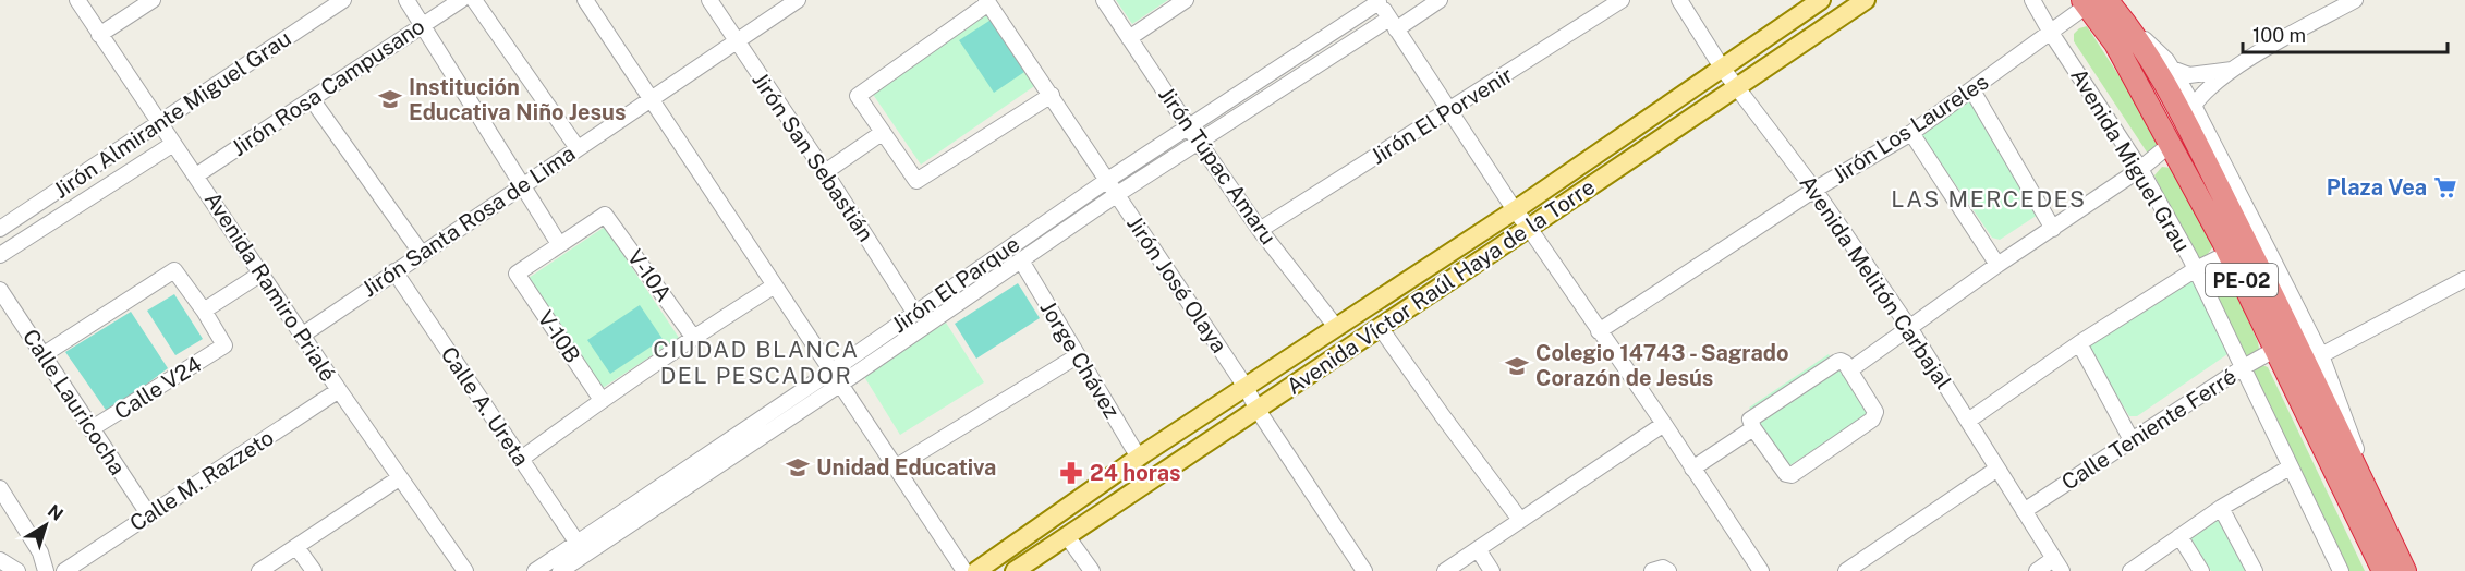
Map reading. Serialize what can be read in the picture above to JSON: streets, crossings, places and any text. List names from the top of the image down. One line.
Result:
{"streets":{"highway":["Avenida Miguel Grau","PE-02"],"main road":["Avenida Víctor Raúl Haya de la Torre"],"street":["Jirón Rosa Campusano","Jirón Almirante Miguel Grau","Jirón El Porvenir","Jirón Los Laureles","Jirón San Sebastián","Jirón Túpac Amaru","Jirón Santa Rosa de Lima","V-10A","Avenida Melitón Carbajal","Jirón El Parque","Jirón José Olaya","Avenida Ramiro Prialé","V-10B","Jorge Chávez","Calle V24","Calle Lauricocha","Calle A. Ureta","Calle Teniente Ferré","Calle M. Razzeto"]},"crossings":[["Jirón Rosa Campusano","Avenida Ramiro Prialé"],["Jirón Almirante Miguel Grau","Avenida Ramiro Prialé"],["Jirón El Porvenir","Jirón Túpac Amaru"],["Jirón Los Laureles","Avenida Miguel Grau"],["Jirón Los Laureles","Avenida Melitón Carbajal"],["Jirón San Sebastián","Jirón Santa Rosa de Lima"],["Jirón San Sebastián","Jirón El Parque"],["Avenida Miguel Grau","Calle Teniente Ferré"],["Jirón Túpac Amaru","Jirón El Parque"],["Jirón Túpac Amaru","Avenida Víctor Raúl Haya de la Torre"],["Jirón Santa Rosa de Lima","Avenida Ramiro Prialé"],["Jirón Santa Rosa de Lima","Calle A. Ureta"],["V-10A","V-10B"],["Avenida Melitón Carbajal","Avenida Víctor Raúl Haya de la Torre"],["Avenida Melitón Carbajal","Calle Teniente Ferré"],["Jirón El Parque","Jirón José Olaya"],["Jirón El Parque","Jorge Chávez"],["Jirón El Parque","Calle A. Ureta"],["Jirón José Olaya","Avenida Víctor Raúl Haya de la Torre"],["Avenida Ramiro Prialé","Calle M. Razzeto"],["Avenida Víctor Raúl Haya de la Torre","Jorge Chávez"],["Calle V24","Calle Lauricocha"],["Calle Lauricocha","Calle M. Razzeto"]],"districts":["LAS MERCEDES","CIUDAD BLANCA DEL PESCADOR"],"places":{"school or university":["Institución Educativa Niño Jesus","Colegio 14743 - Sagrado Corazón de Jesús","Unidad Educativa"],"supermarket":["Plaza Vea"],"pharmacy":["24 horas"]},"scale_bar":"100 m","north":"top right"}
